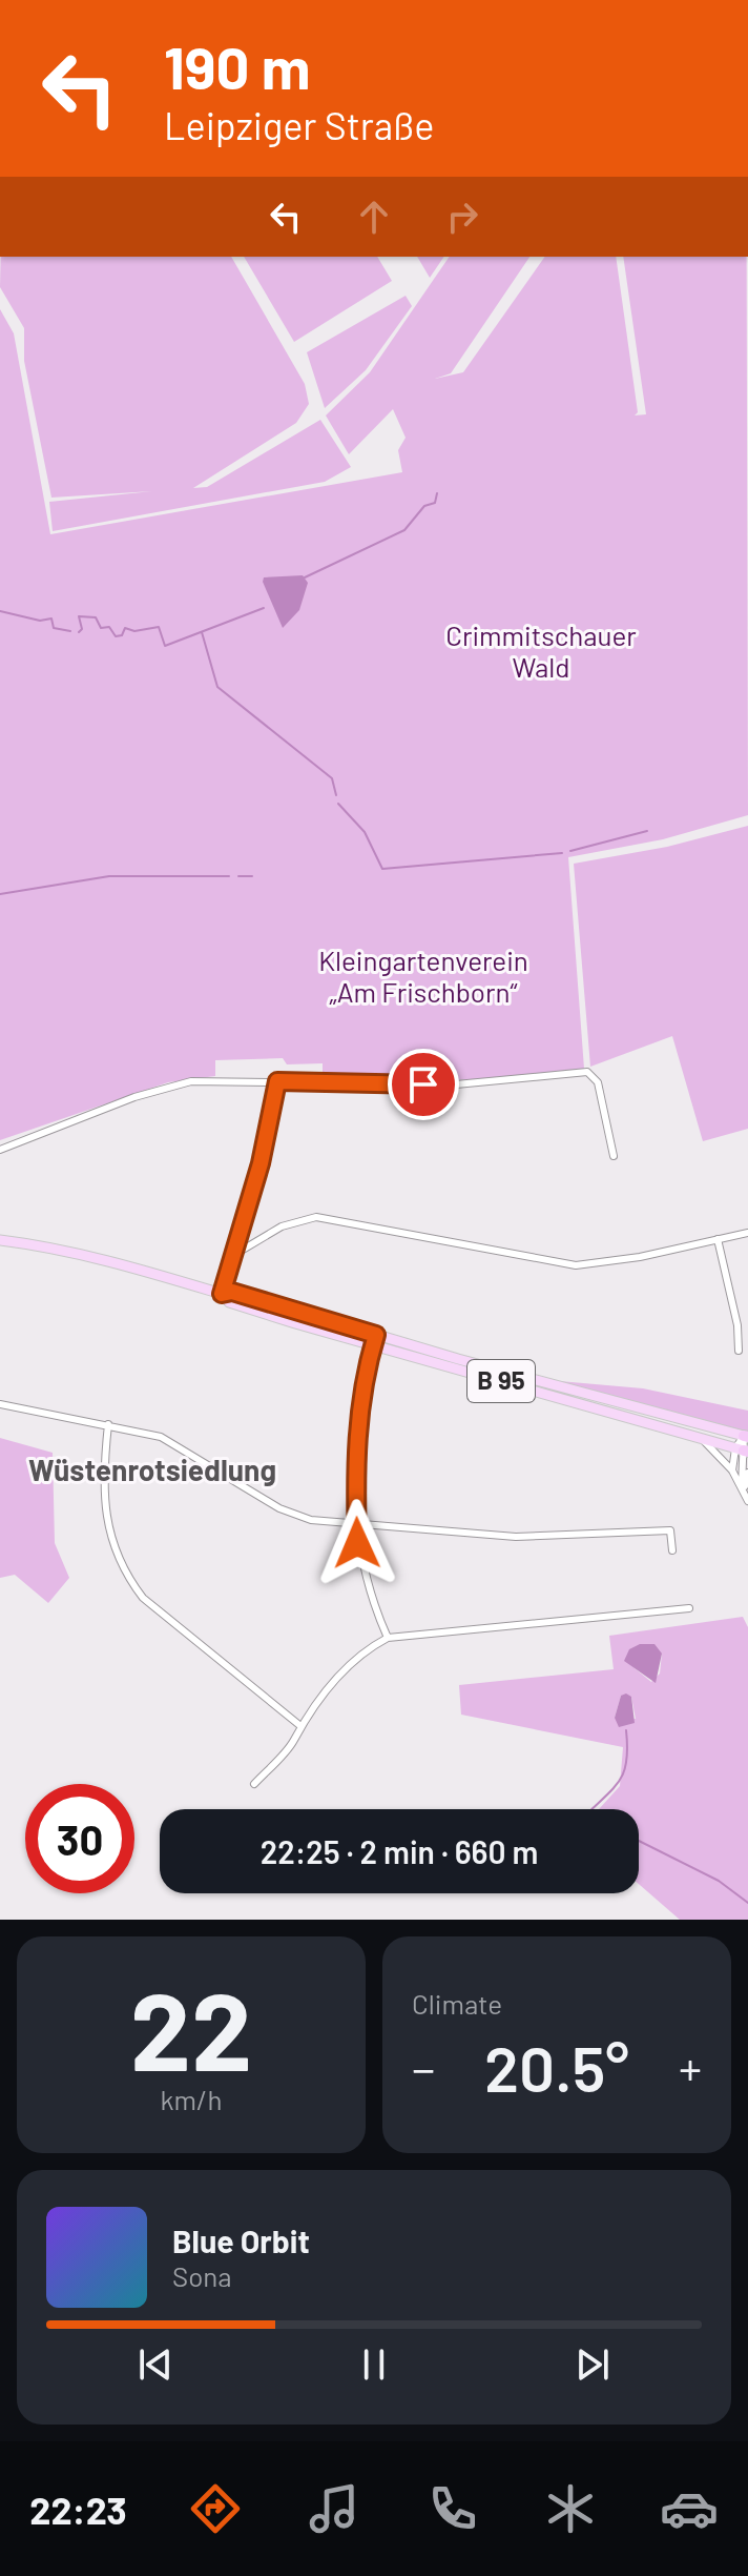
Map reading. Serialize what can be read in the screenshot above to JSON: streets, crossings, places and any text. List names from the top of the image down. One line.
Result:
{"streets":{"main road":["B 95"]},"districts":["Wüstenrotsiedlung"],"parks":["Crimmitschauer Wald","Kleingartenverein „Am Frischborn“"],"page":{"turn":["190 m","Leipziger Straße"],"limit":"30","trip":"22:25 · 2 min · 660 m","tile":[["22","km/h"],"Climate"],"heat":["−","20.5°","+"],"song":["Blue Orbit","Sona"],"tabs":"22:23"}}
